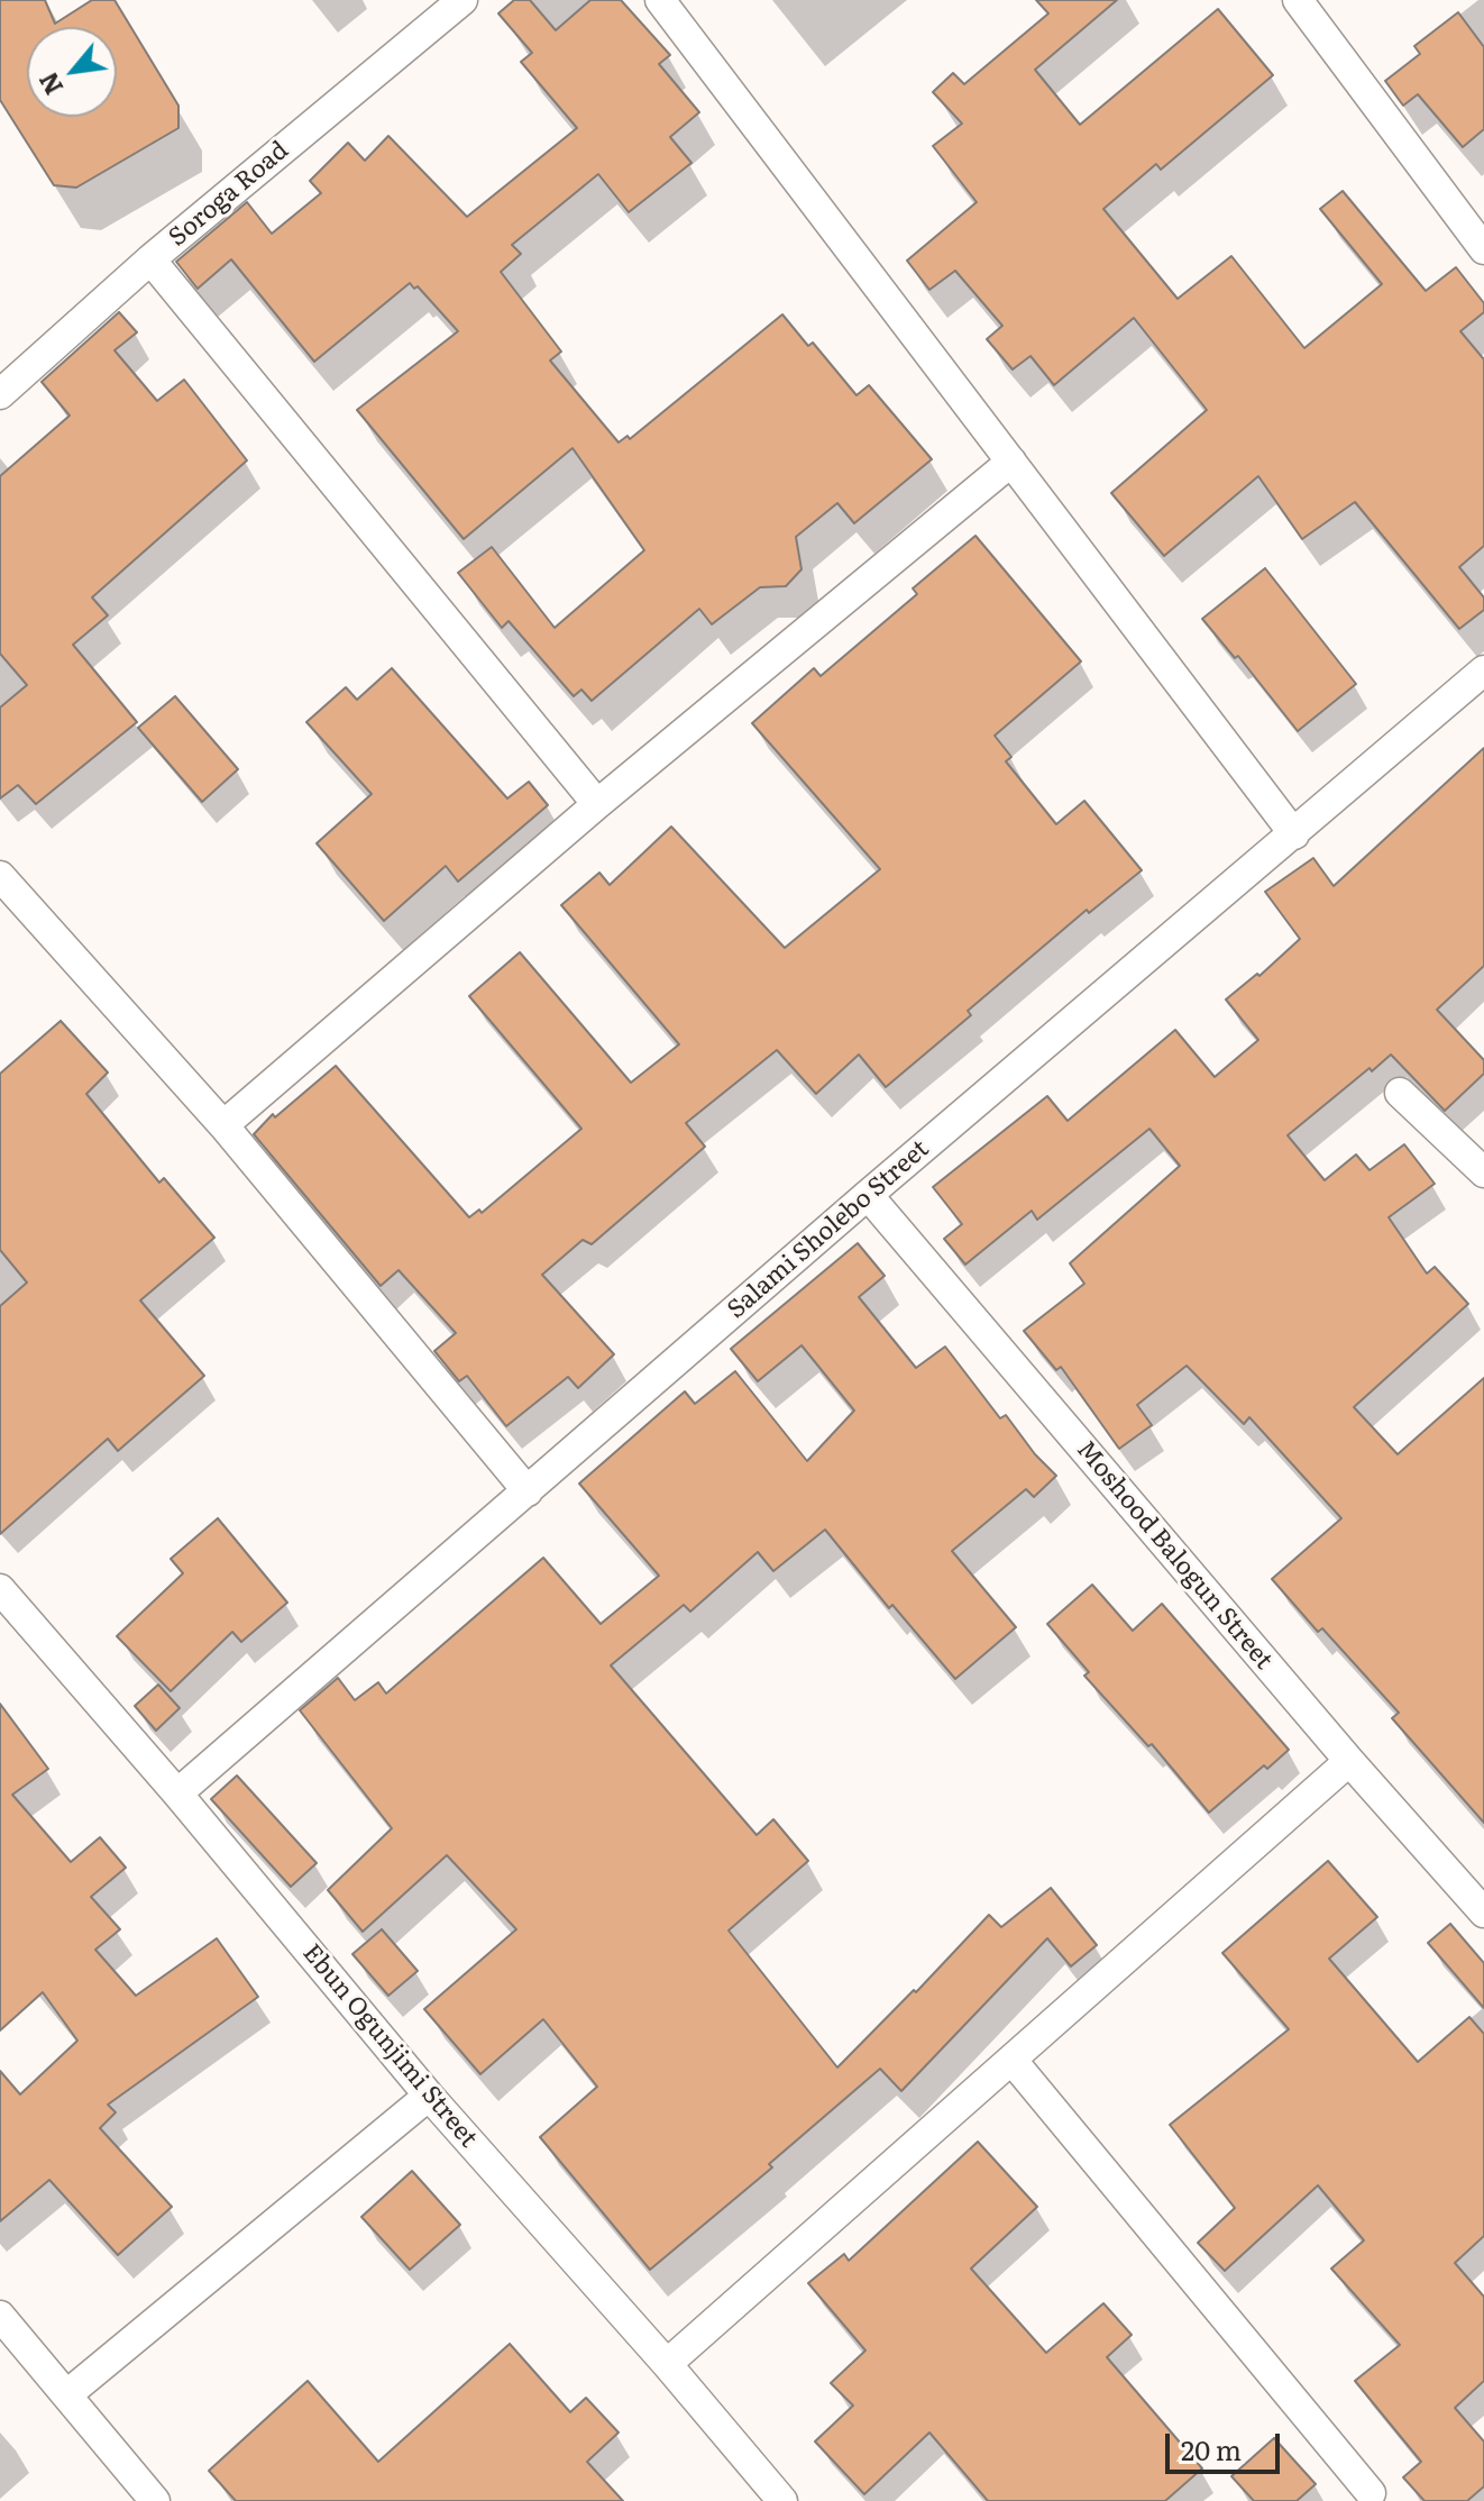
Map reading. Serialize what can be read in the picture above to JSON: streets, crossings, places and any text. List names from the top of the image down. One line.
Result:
{"streets":{"street":["Soroga Road","Salami Sholebo Street","Moshood Balogun Street","Ebun Ogunjimi Street"]},"crossings":[["Salami Sholebo Street","Moshood Balogun Street"],["Salami Sholebo Street","Ebun Ogunjimi Street"]],"scale_bar":"20 m","north":"bottom left"}
